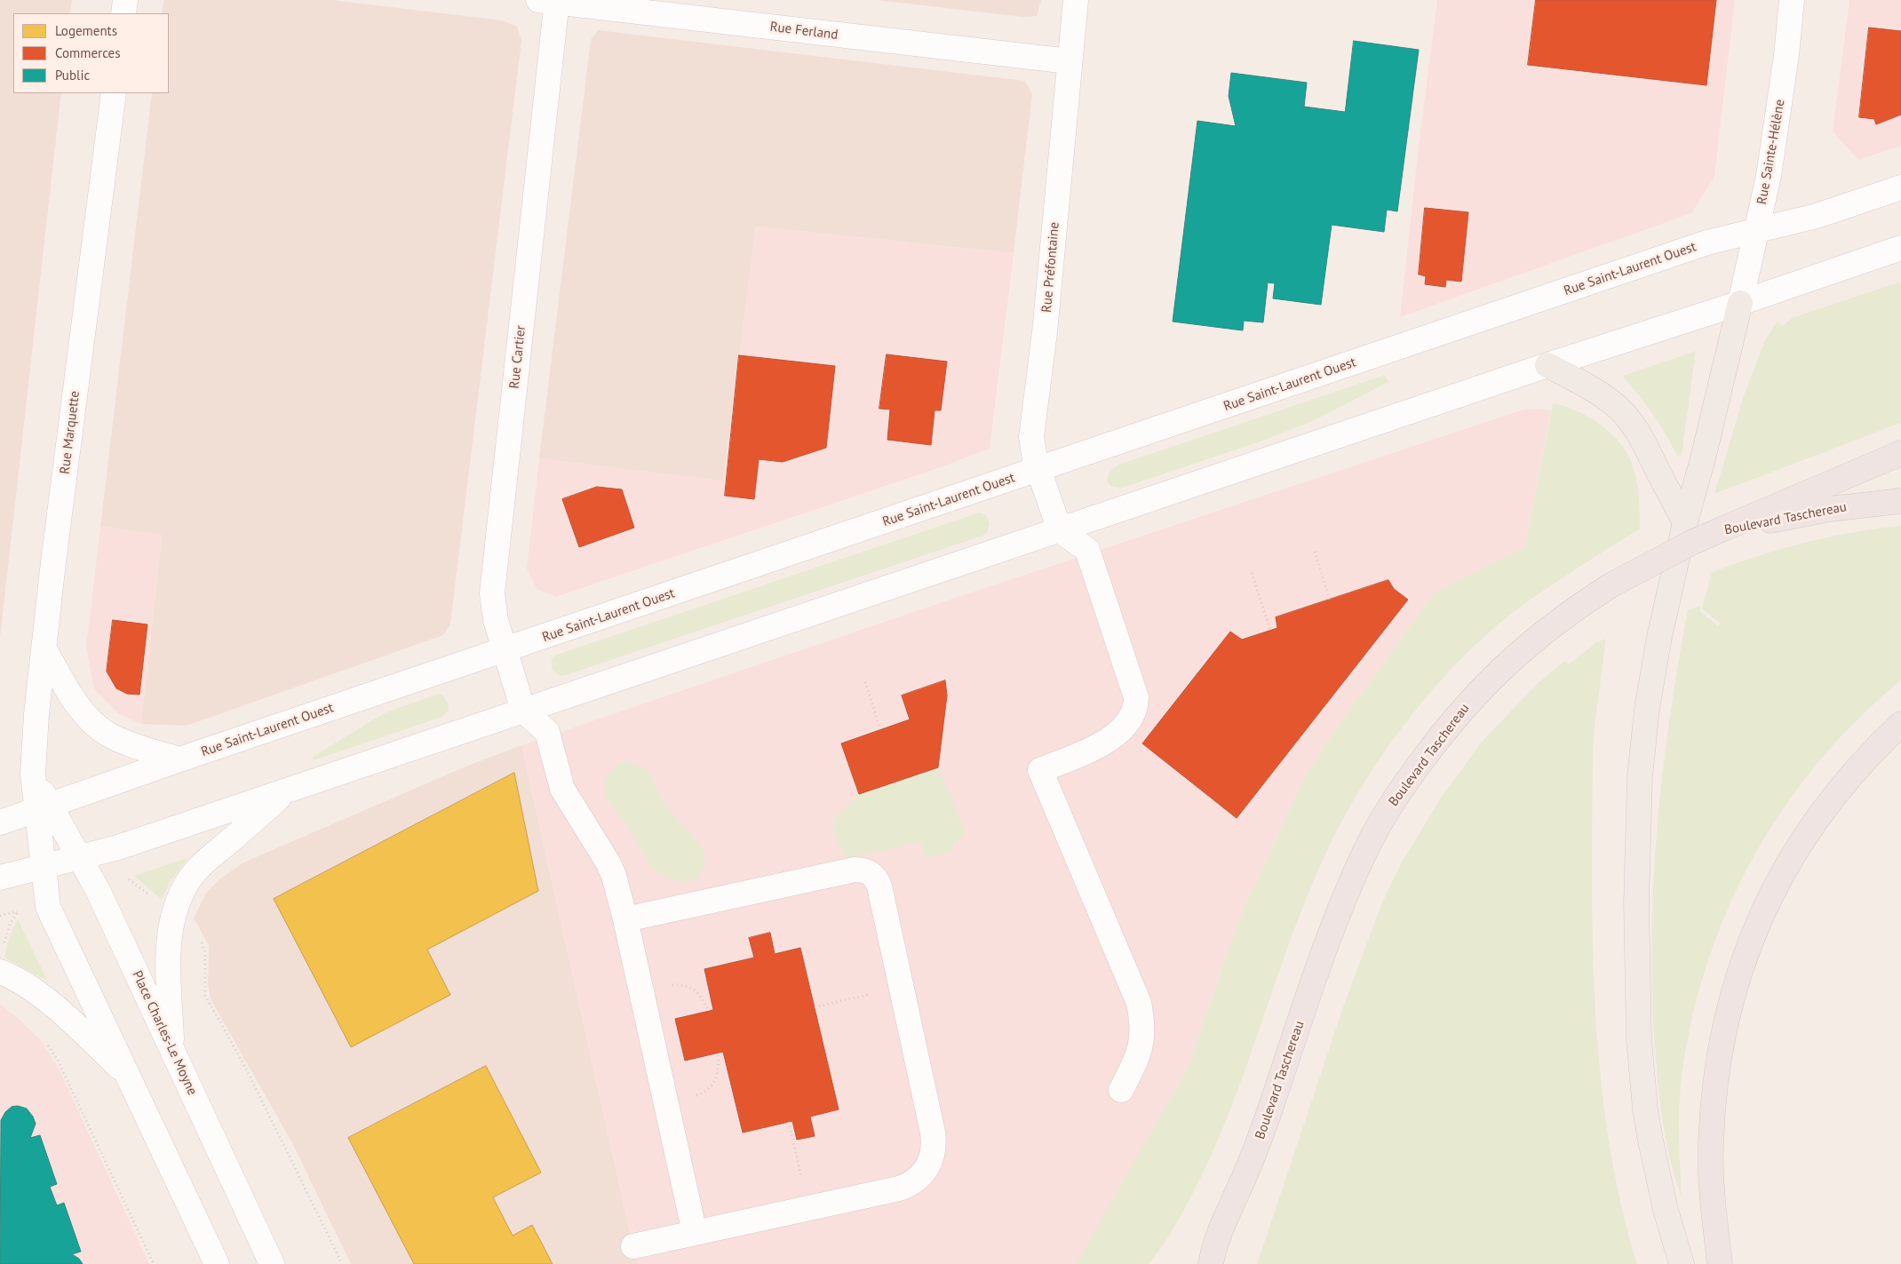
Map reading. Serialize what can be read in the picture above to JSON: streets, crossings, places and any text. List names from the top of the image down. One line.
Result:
{"streets":{"highway":["Boulevard Taschereau"],"street":["Rue Ferland","Rue Sainte-Hélène","Rue Préfontaine","Rue Saint-Laurent Ouest","Rue Cartier","Rue Marquette","Place Charles-Le Moyne"]},"crossings":[["Rue Ferland","Rue Préfontaine"],["Rue Ferland","Rue Cartier"],["Rue Sainte-Hélène","Rue Saint-Laurent Ouest"],["Rue Préfontaine","Rue Saint-Laurent Ouest"],["Rue Saint-Laurent Ouest","Rue Cartier"],["Rue Saint-Laurent Ouest","Rue Marquette"],["Rue Saint-Laurent Ouest","Place Charles-Le Moyne"],["Rue Marquette","Place Charles-Le Moyne"]],"legend":["Logements","Commerces","Public"]}
